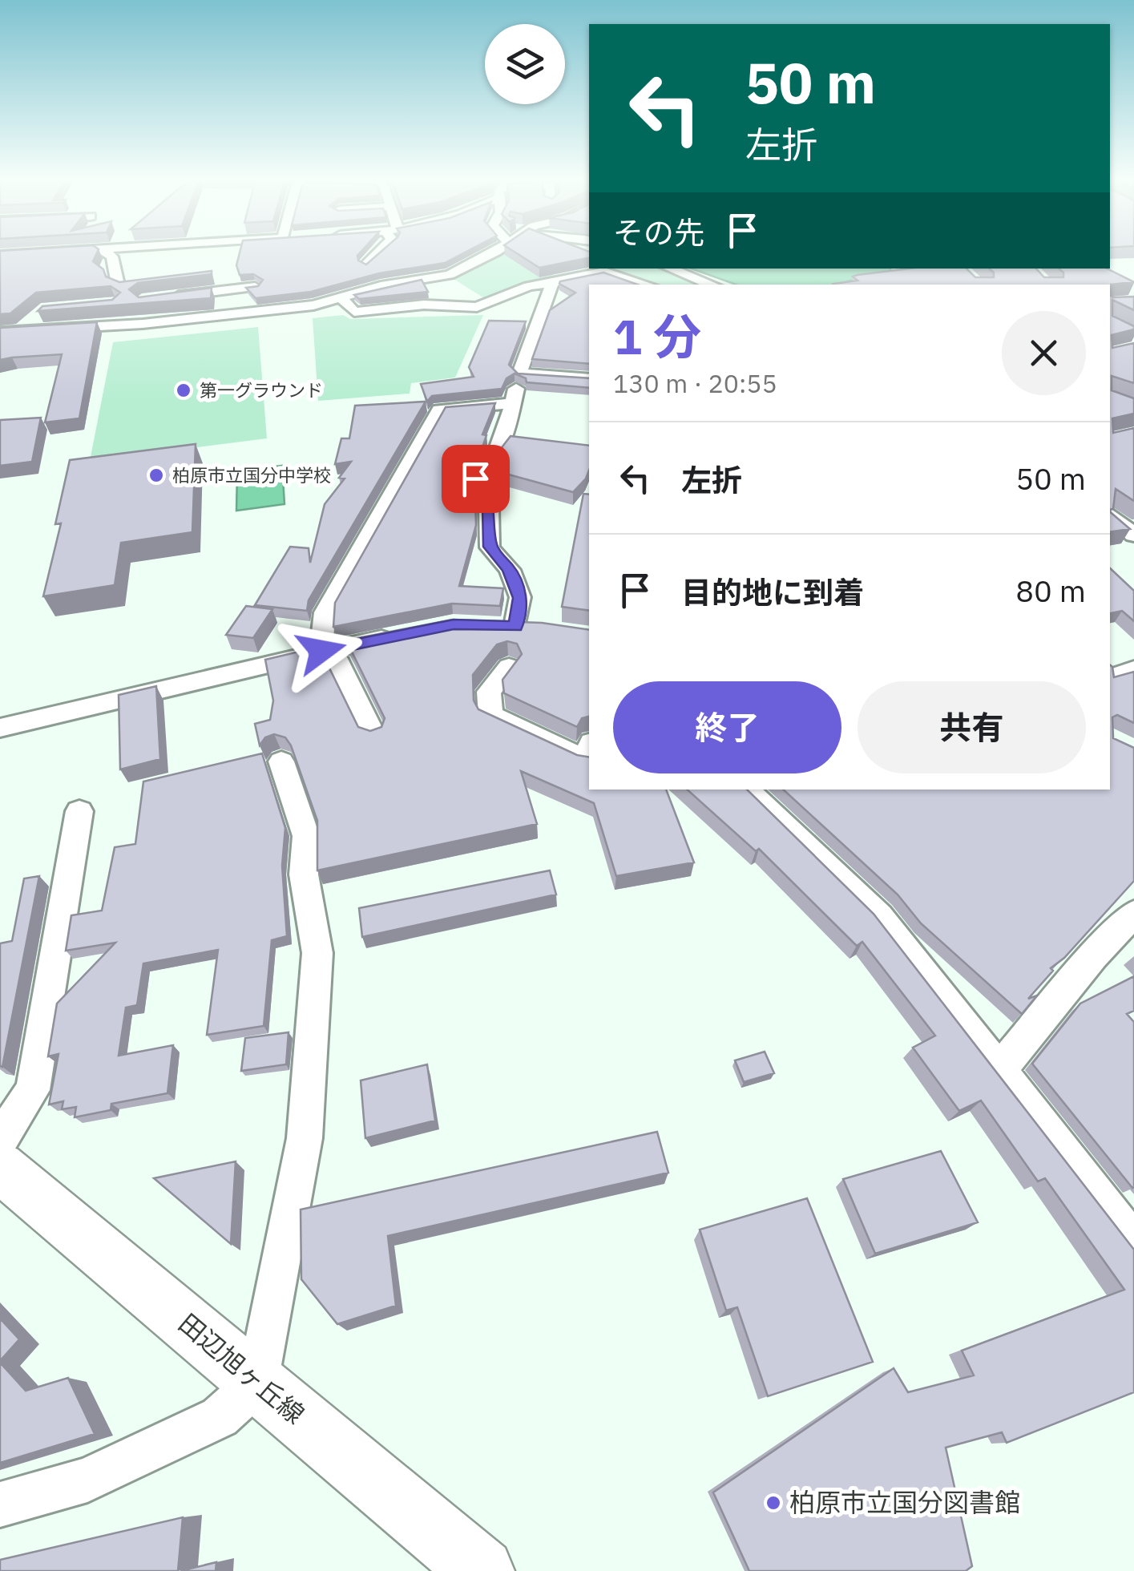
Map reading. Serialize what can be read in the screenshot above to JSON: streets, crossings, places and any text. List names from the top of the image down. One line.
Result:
{"streets":{"street":["田辺旭ヶ丘線"]},"places":["第一グラウンド","柏原市立国分中学校","柏原市立国分図書館"],"page":{"turn":["50 m","左折"],"then":"その先","heading":["1 分","130 m · 20:55"],"list":[{"name":"左折","value":"50 m"},{"name":"目的地に到着","value":"80 m"}],"buttons":["終了","共有"]}}
